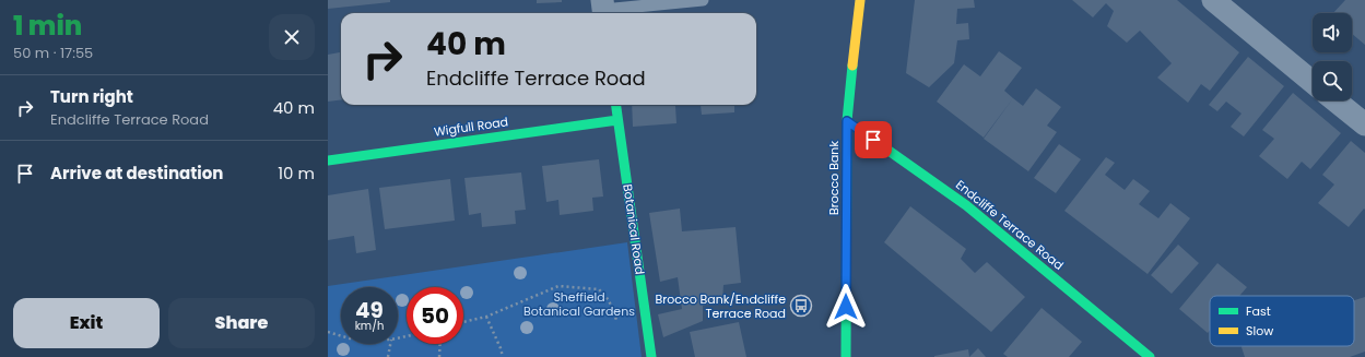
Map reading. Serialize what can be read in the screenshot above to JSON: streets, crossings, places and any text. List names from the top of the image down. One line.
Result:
{"streets":{"street":["Wigfull Road","Brocco Bank","Endcliffe Terrace Road","Botanical Road"]},"crossings":[["Wigfull Road","Botanical Road"],["Brocco Bank","Endcliffe Terrace Road"]],"parks":["Sheffield Botanical Gardens"],"places":{"bus stop":["Brocco Bank/Endcliffe Terrace Road"]},"legend":["Fast","Slow"],"page":{"heading":["1 min","50 m · 17:55"],"turn":["40 m","Endcliffe Terrace Road"],"list":[{"name":"Turn right","note":"Endcliffe Terrace Road","value":"40 m"},{"name":"Arrive at destination","value":"10 m"}],"speed":"49 km/h","limit":"50","buttons":["Exit","Share"]}}
